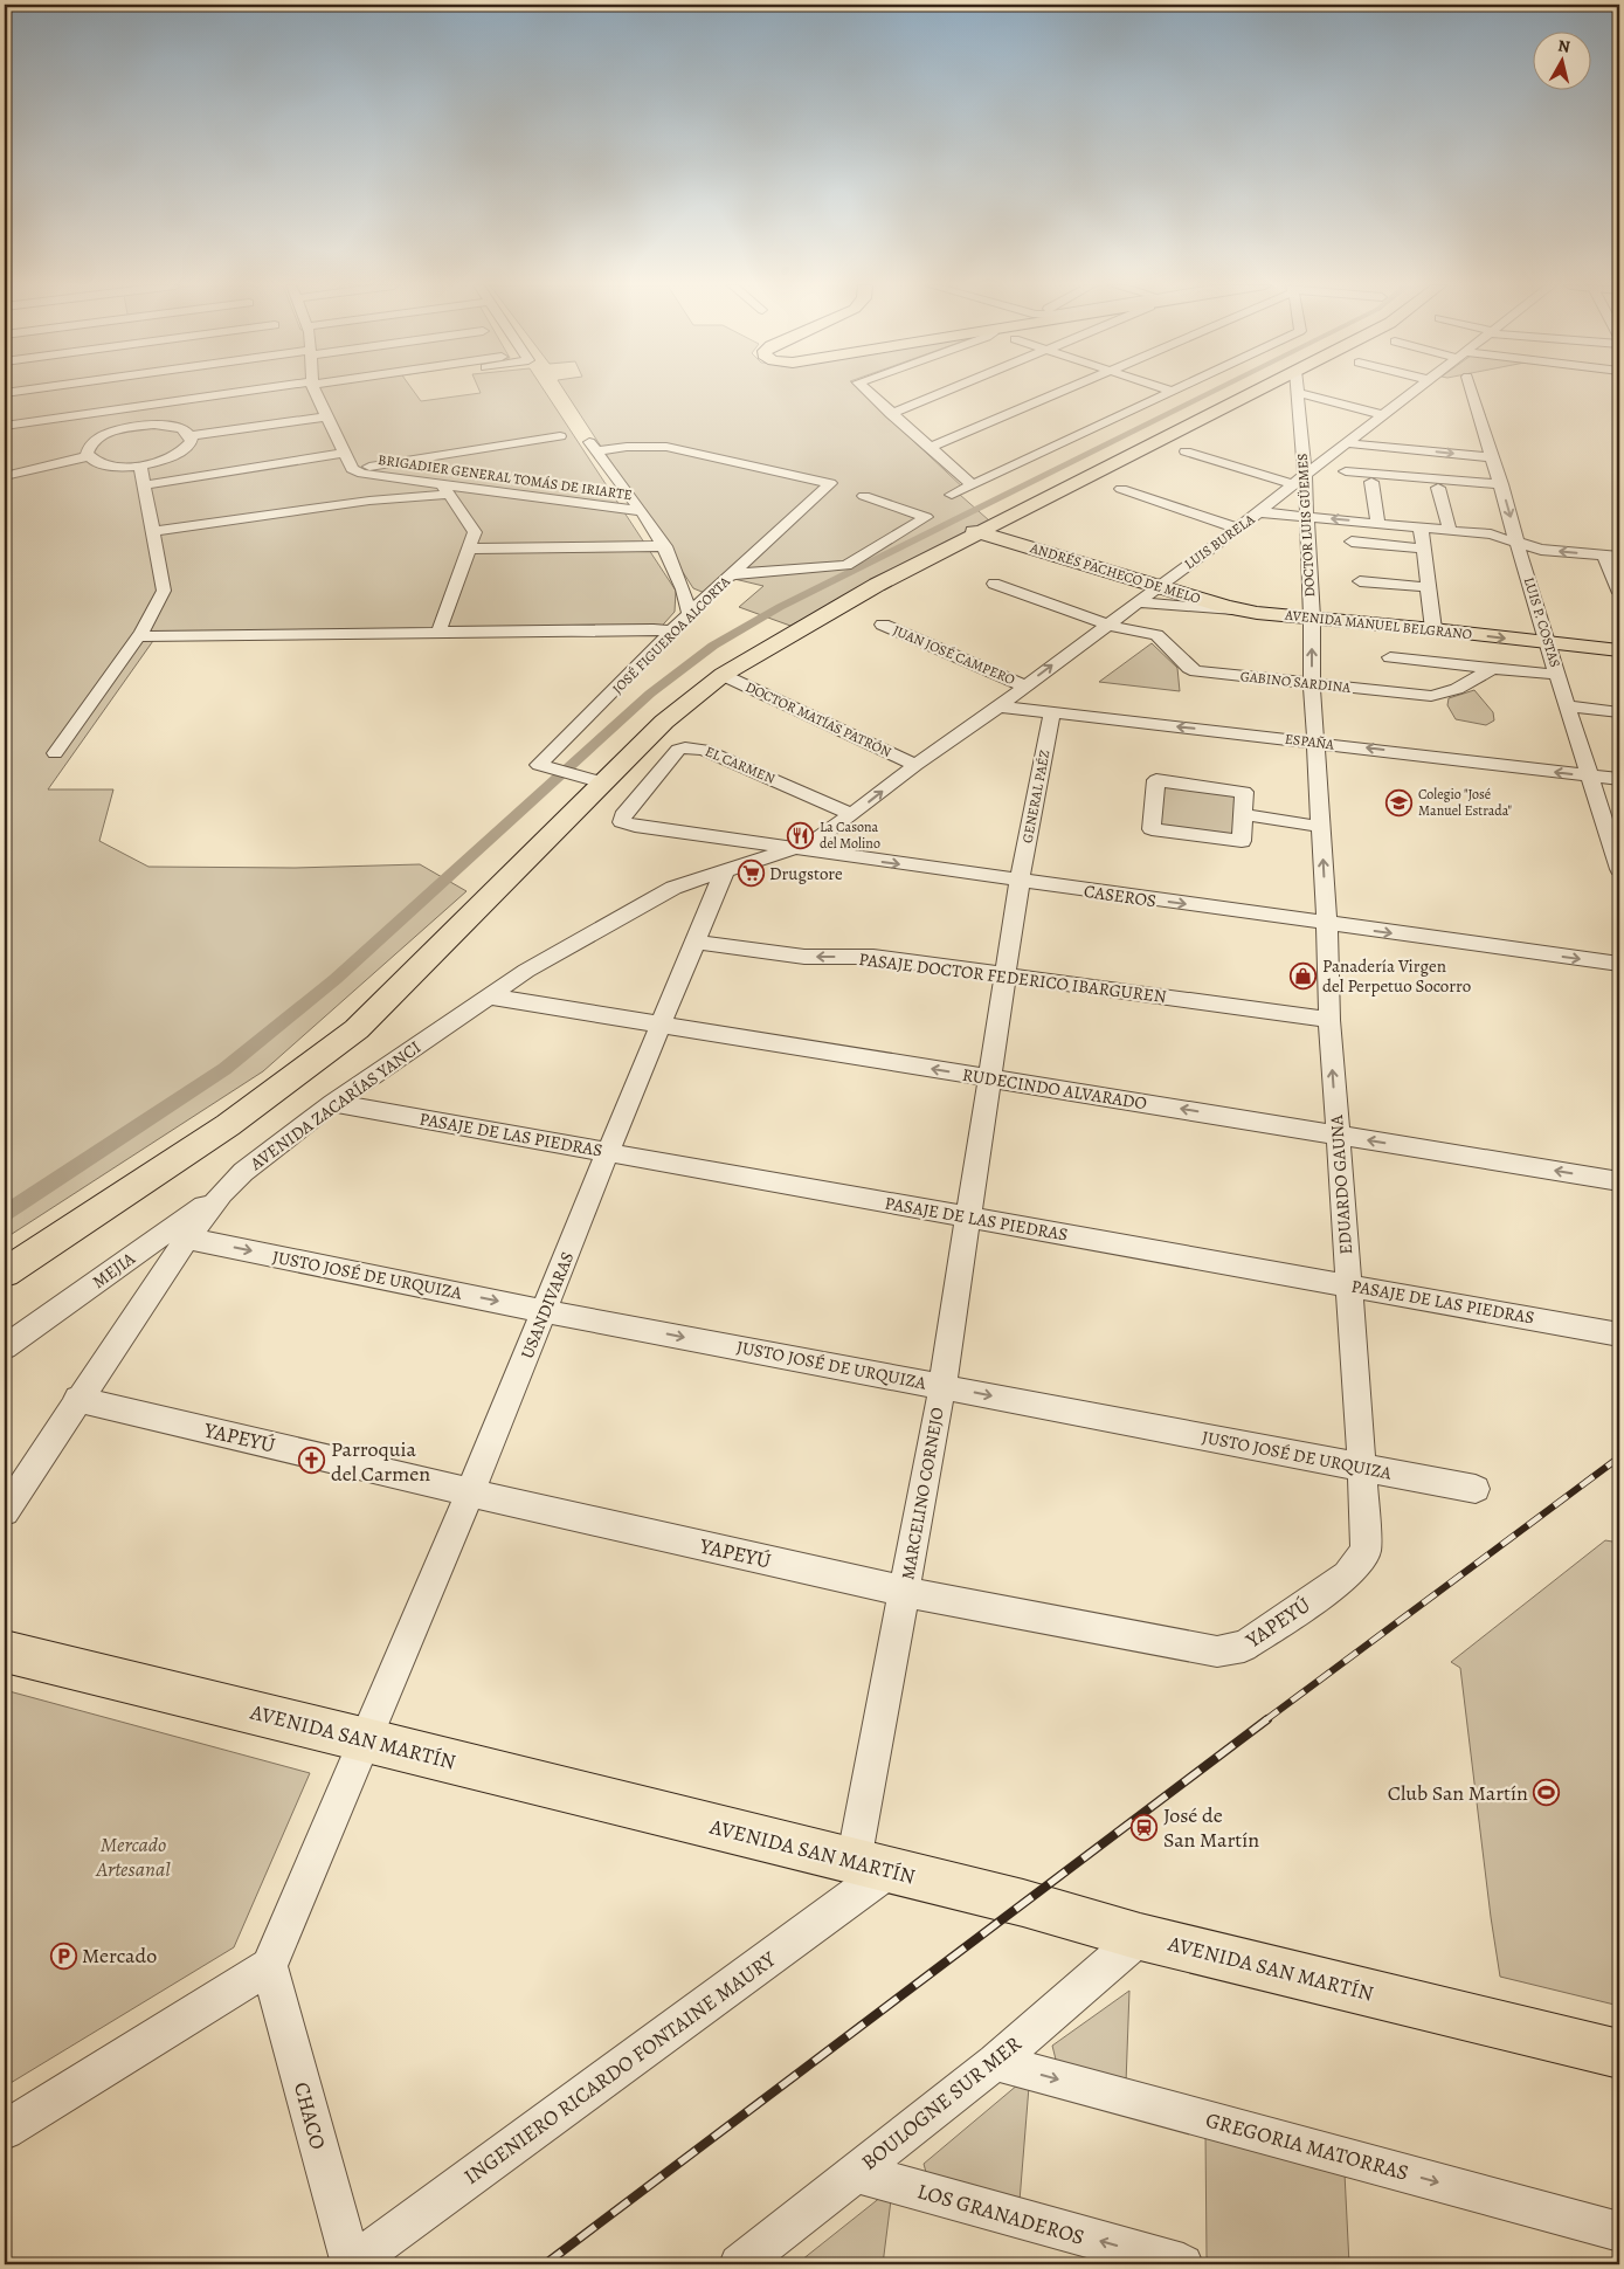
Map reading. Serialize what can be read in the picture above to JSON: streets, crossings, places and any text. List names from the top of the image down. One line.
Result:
{"streets":{"main road":["ANDRÉS PACHECO DE MELO","AVENIDA MANUEL BELGRANO","AVENIDA SAN MARTÍN"],"street":["BRIGADIER GENERAL TOMÁS DE IRIARTE","DOCTOR LUIS GÜEMES","LUIS BURELA","LUIS P. COSTAS","JOSÉ FIGUEROA ALCORTA","JUAN JOSÉ CAMPERO","GABINO SARDINA","DOCTOR MATÍAS PATRÓN","ESPAÑA","EL CARMEN","GENERAL PAÉZ","CASEROS","PASAJE DOCTOR FEDERICO IBARGUREN","RUDECINDO ALVARADO","AVENIDA ZACARÍAS YANCI","PASAJE DE LAS PIEDRAS","EDUARDO GAUNA","MEJIA","JUSTO JOSÉ DE URQUIZA","USANDIVARAS","YAPEYÚ","MARCELINO CORNEJO","INGENIERO RICARDO FONTAINE MAURY","BOULOGNE SUR MER","CHACO","GREGORIA MATORRAS","LOS GRANADEROS"]},"crossings":[["DOCTOR LUIS GÜEMES","LUIS BURELA"],["DOCTOR LUIS GÜEMES","AVENIDA MANUEL BELGRANO"],["DOCTOR LUIS GÜEMES","GABINO SARDINA"],["DOCTOR LUIS GÜEMES","ESPAÑA"],["DOCTOR LUIS GÜEMES","CASEROS"],["DOCTOR LUIS GÜEMES","EDUARDO GAUNA"],["LUIS BURELA","ANDRÉS PACHECO DE MELO"],["LUIS BURELA","AVENIDA MANUEL BELGRANO"],["LUIS BURELA","JUAN JOSÉ CAMPERO"],["LUIS BURELA","GABINO SARDINA"],["LUIS BURELA","DOCTOR MATÍAS PATRÓN"],["LUIS BURELA","ESPAÑA"],["LUIS BURELA","EL CARMEN"],["LUIS BURELA","CASEROS"],["LUIS BURELA","AVENIDA ZACARÍAS YANCI"],["ANDRÉS PACHECO DE MELO","AVENIDA MANUEL BELGRANO"],["LUIS P. COSTAS","AVENIDA MANUEL BELGRANO"],["LUIS P. COSTAS","ESPAÑA"],["ESPAÑA","GENERAL PAÉZ"],["EL CARMEN","CASEROS"],["GENERAL PAÉZ","CASEROS"],["GENERAL PAÉZ","MARCELINO CORNEJO"],["CASEROS","AVENIDA ZACARÍAS YANCI"],["CASEROS","EDUARDO GAUNA"],["CASEROS","MARCELINO CORNEJO"],["PASAJE DOCTOR FEDERICO IBARGUREN","EDUARDO GAUNA"],["PASAJE DOCTOR FEDERICO IBARGUREN","USANDIVARAS"],["PASAJE DOCTOR FEDERICO IBARGUREN","MARCELINO CORNEJO"],["RUDECINDO ALVARADO","AVENIDA ZACARÍAS YANCI"],["RUDECINDO ALVARADO","EDUARDO GAUNA"],["RUDECINDO ALVARADO","USANDIVARAS"],["RUDECINDO ALVARADO","MARCELINO CORNEJO"],["AVENIDA ZACARÍAS YANCI","PASAJE DE LAS PIEDRAS"],["AVENIDA ZACARÍAS YANCI","MEJIA"],["AVENIDA ZACARÍAS YANCI","JUSTO JOSÉ DE URQUIZA"],["AVENIDA ZACARÍAS YANCI","USANDIVARAS"],["AVENIDA ZACARÍAS YANCI","YAPEYÚ"],["PASAJE DE LAS PIEDRAS","EDUARDO GAUNA"],["PASAJE DE LAS PIEDRAS","USANDIVARAS"],["PASAJE DE LAS PIEDRAS","MARCELINO CORNEJO"],["EDUARDO GAUNA","JUSTO JOSÉ DE URQUIZA"],["EDUARDO GAUNA","YAPEYÚ"],["JUSTO JOSÉ DE URQUIZA","USANDIVARAS"],["JUSTO JOSÉ DE URQUIZA","MARCELINO CORNEJO"],["USANDIVARAS","YAPEYÚ"],["USANDIVARAS","AVENIDA SAN MARTÍN"],["USANDIVARAS","CHACO"],["YAPEYÚ","MARCELINO CORNEJO"],["MARCELINO CORNEJO","AVENIDA SAN MARTÍN"],["MARCELINO CORNEJO","INGENIERO RICARDO FONTAINE MAURY"],["AVENIDA SAN MARTÍN","INGENIERO RICARDO FONTAINE MAURY"],["AVENIDA SAN MARTÍN","BOULOGNE SUR MER"],["INGENIERO RICARDO FONTAINE MAURY","CHACO"],["BOULOGNE SUR MER","GREGORIA MATORRAS"],["BOULOGNE SUR MER","LOS GRANADEROS"]],"one_way":["CASEROS","PASAJE DOCTOR FEDERICO IBARGUREN","RUDECINDO ALVARADO","JUSTO JOSÉ DE URQUIZA","GREGORIA MATORRAS","LOS GRANADEROS"],"parks":["Mercado Artesanal"],"places":{"school or university":["Colegio \"José Manuel Estrada\""],"restaurant":["La Casona del Molino"],"supermarket":["Drugstore"],"shop":["Panadería Virgen del Perpetuo Socorro"],"church":["Parroquia del Carmen"],"sports":["Club San Martín"],"station":["José de San Martín"],"parking":["Mercado"]},"north":"top"}
